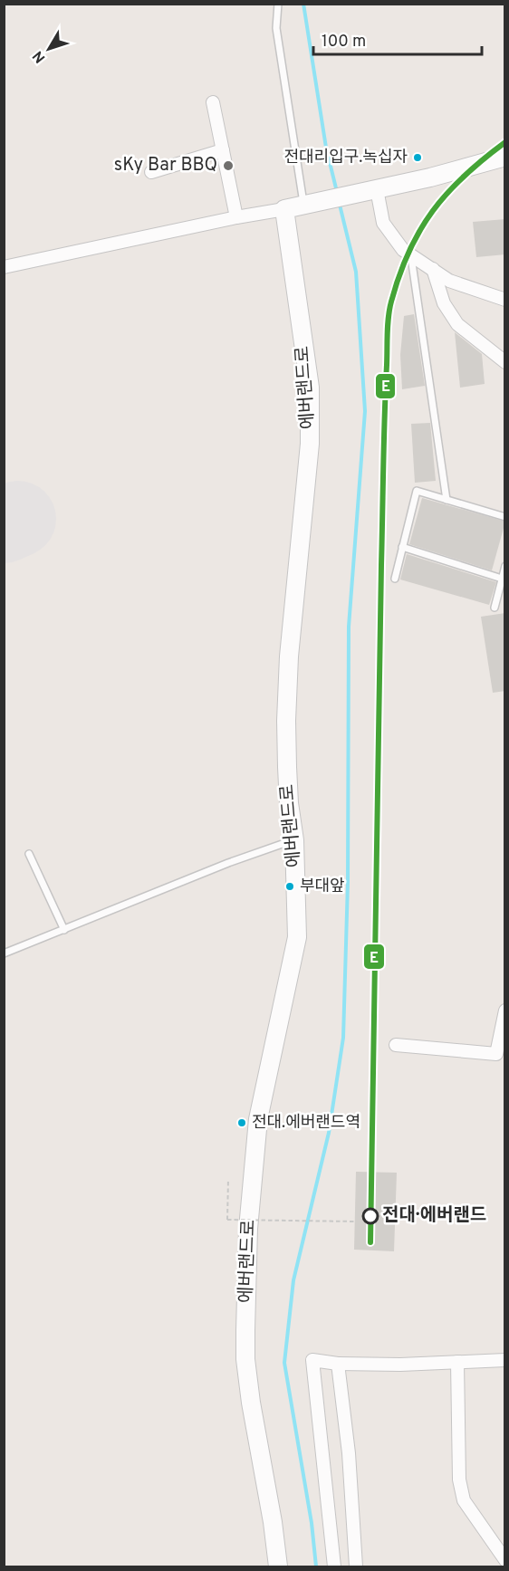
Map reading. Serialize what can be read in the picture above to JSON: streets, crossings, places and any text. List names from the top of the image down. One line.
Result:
{"streets":{"street":["에버랜드로"]},"places":["전대리입구.녹십자","sKy Bar BBQ","부대앞","전대.에버랜드역","전대·에버랜드"],"lines":["transit line E"],"scale_bar":"100 m","north":"bottom left"}
